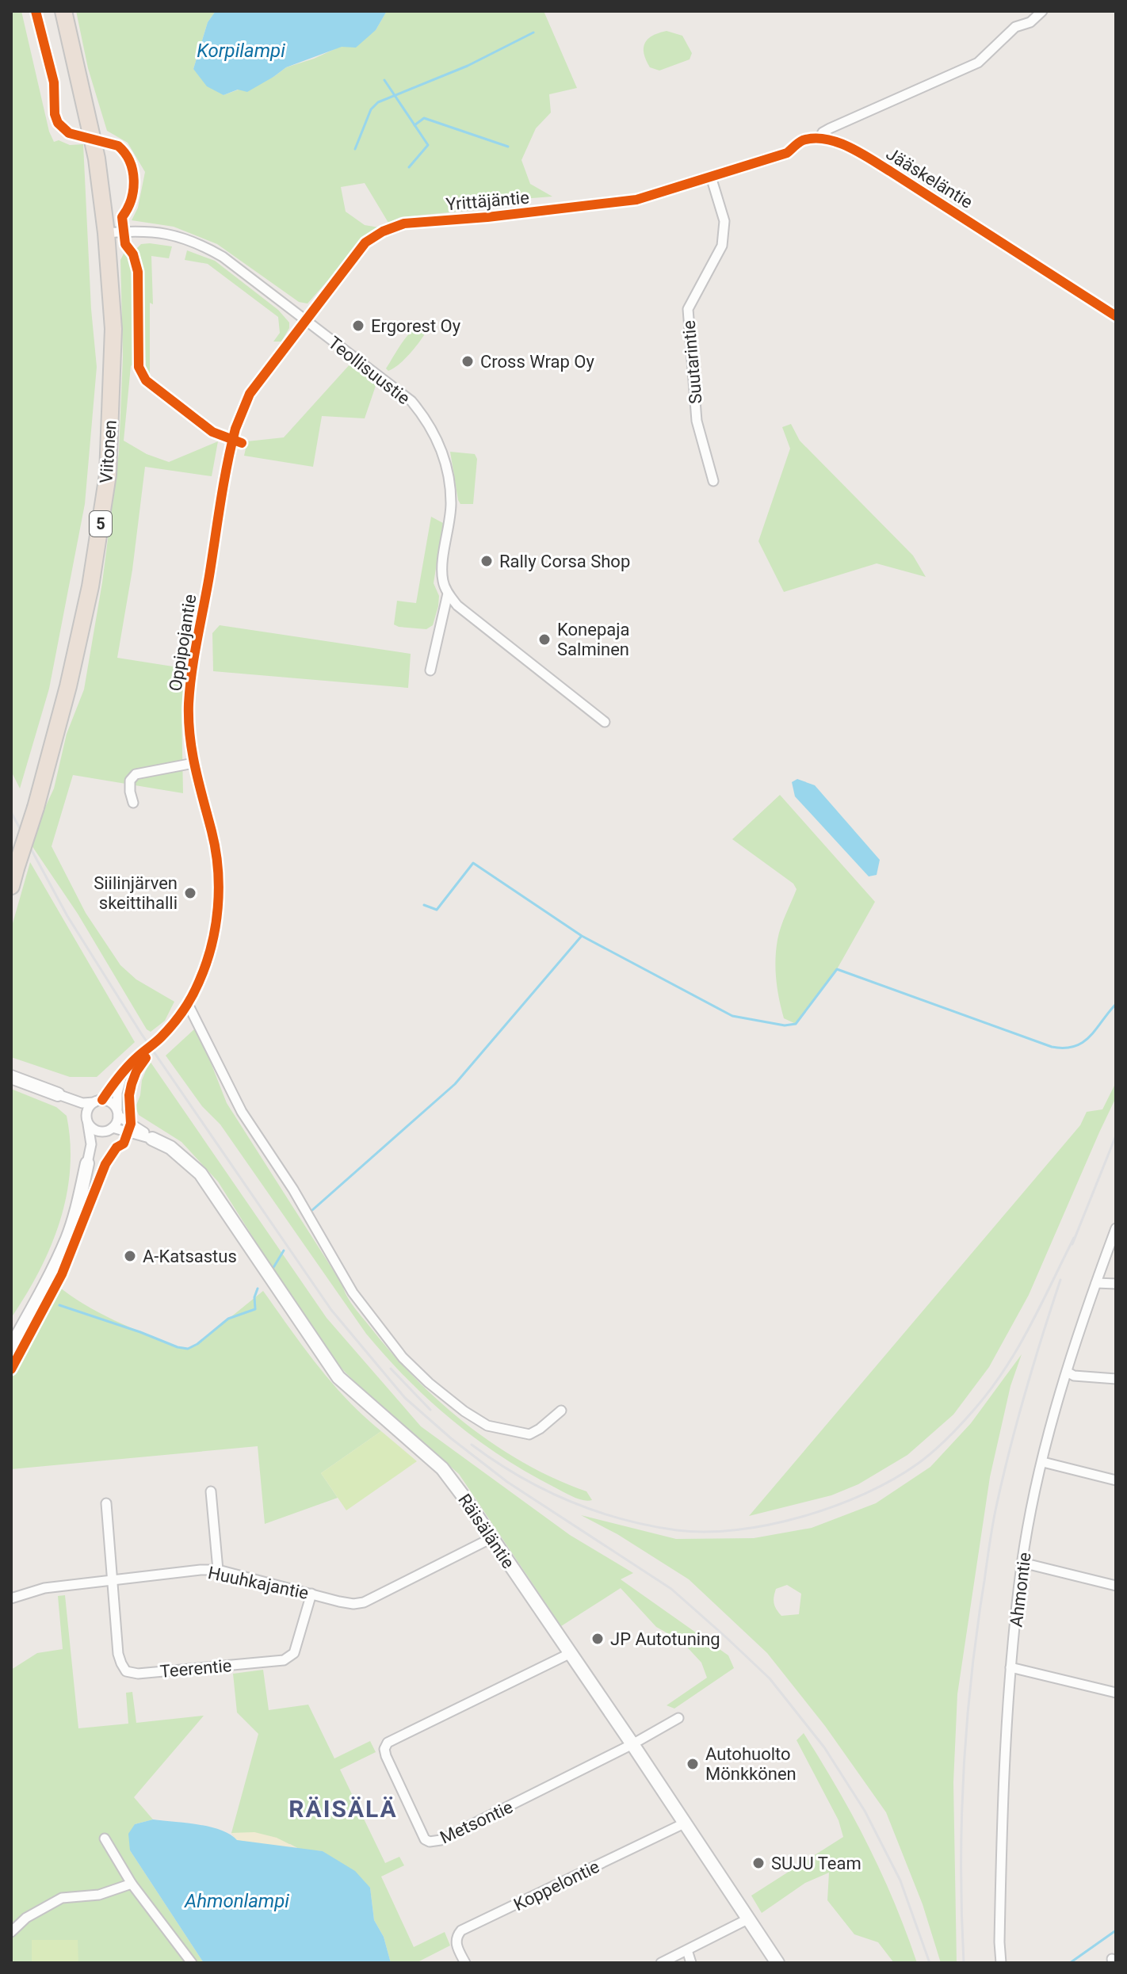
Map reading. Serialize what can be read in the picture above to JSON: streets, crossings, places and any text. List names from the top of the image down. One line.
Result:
{"streets":{"highway":["Viitonen","5"],"street":["Jääskeläntie","Yrittäjäntie","Suutarintie","Teollisuustie","Oppipojantie","Räisäläntie","Huuhkajantie","Ahmontie","Teerentie","Metsontie","Koppelontie"]},"crossings":[["Yrittäjäntie","Suutarintie"],["Yrittäjäntie","Teollisuustie"],["Yrittäjäntie","Oppipojantie"],["Teollisuustie","Viitonen"],["Teollisuustie","Oppipojantie"],["Räisäläntie","Huuhkajantie"],["Räisäläntie","Metsontie"],["Räisäläntie","Koppelontie"],["Huuhkajantie","Teerentie"]],"districts":["RÄISÄLÄ"],"water":["Korpilampi","Ahmonlampi"],"places":["Ergorest Oy","Cross Wrap Oy","Rally Corsa Shop","Konepaja Salminen","Siilinjärven skeittihalli","A-Katsastus","JP Autotuning","Autohuolto Mönkkönen","SUJU Team"]}
